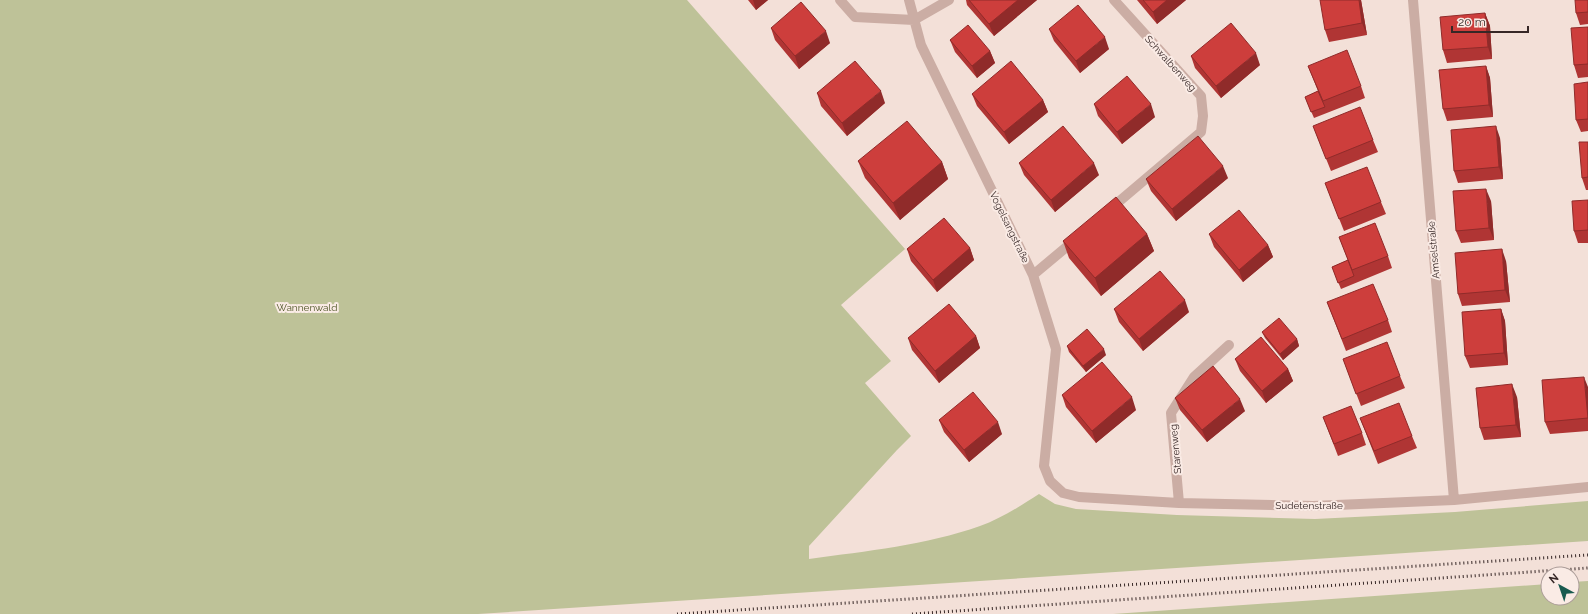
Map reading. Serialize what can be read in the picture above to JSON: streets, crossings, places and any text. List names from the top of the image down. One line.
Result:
{"streets":{"street":["Schwalbenweg","Vogelsangstraße","Amselstraße","Starenweg","Sudetenstraße"]},"crossings":[["Vogelsangstraße","Sudetenstraße"],["Amselstraße","Sudetenstraße"],["Starenweg","Sudetenstraße"]],"parks":["Wannenwald"],"scale_bar":"20 m","north":"top left"}
